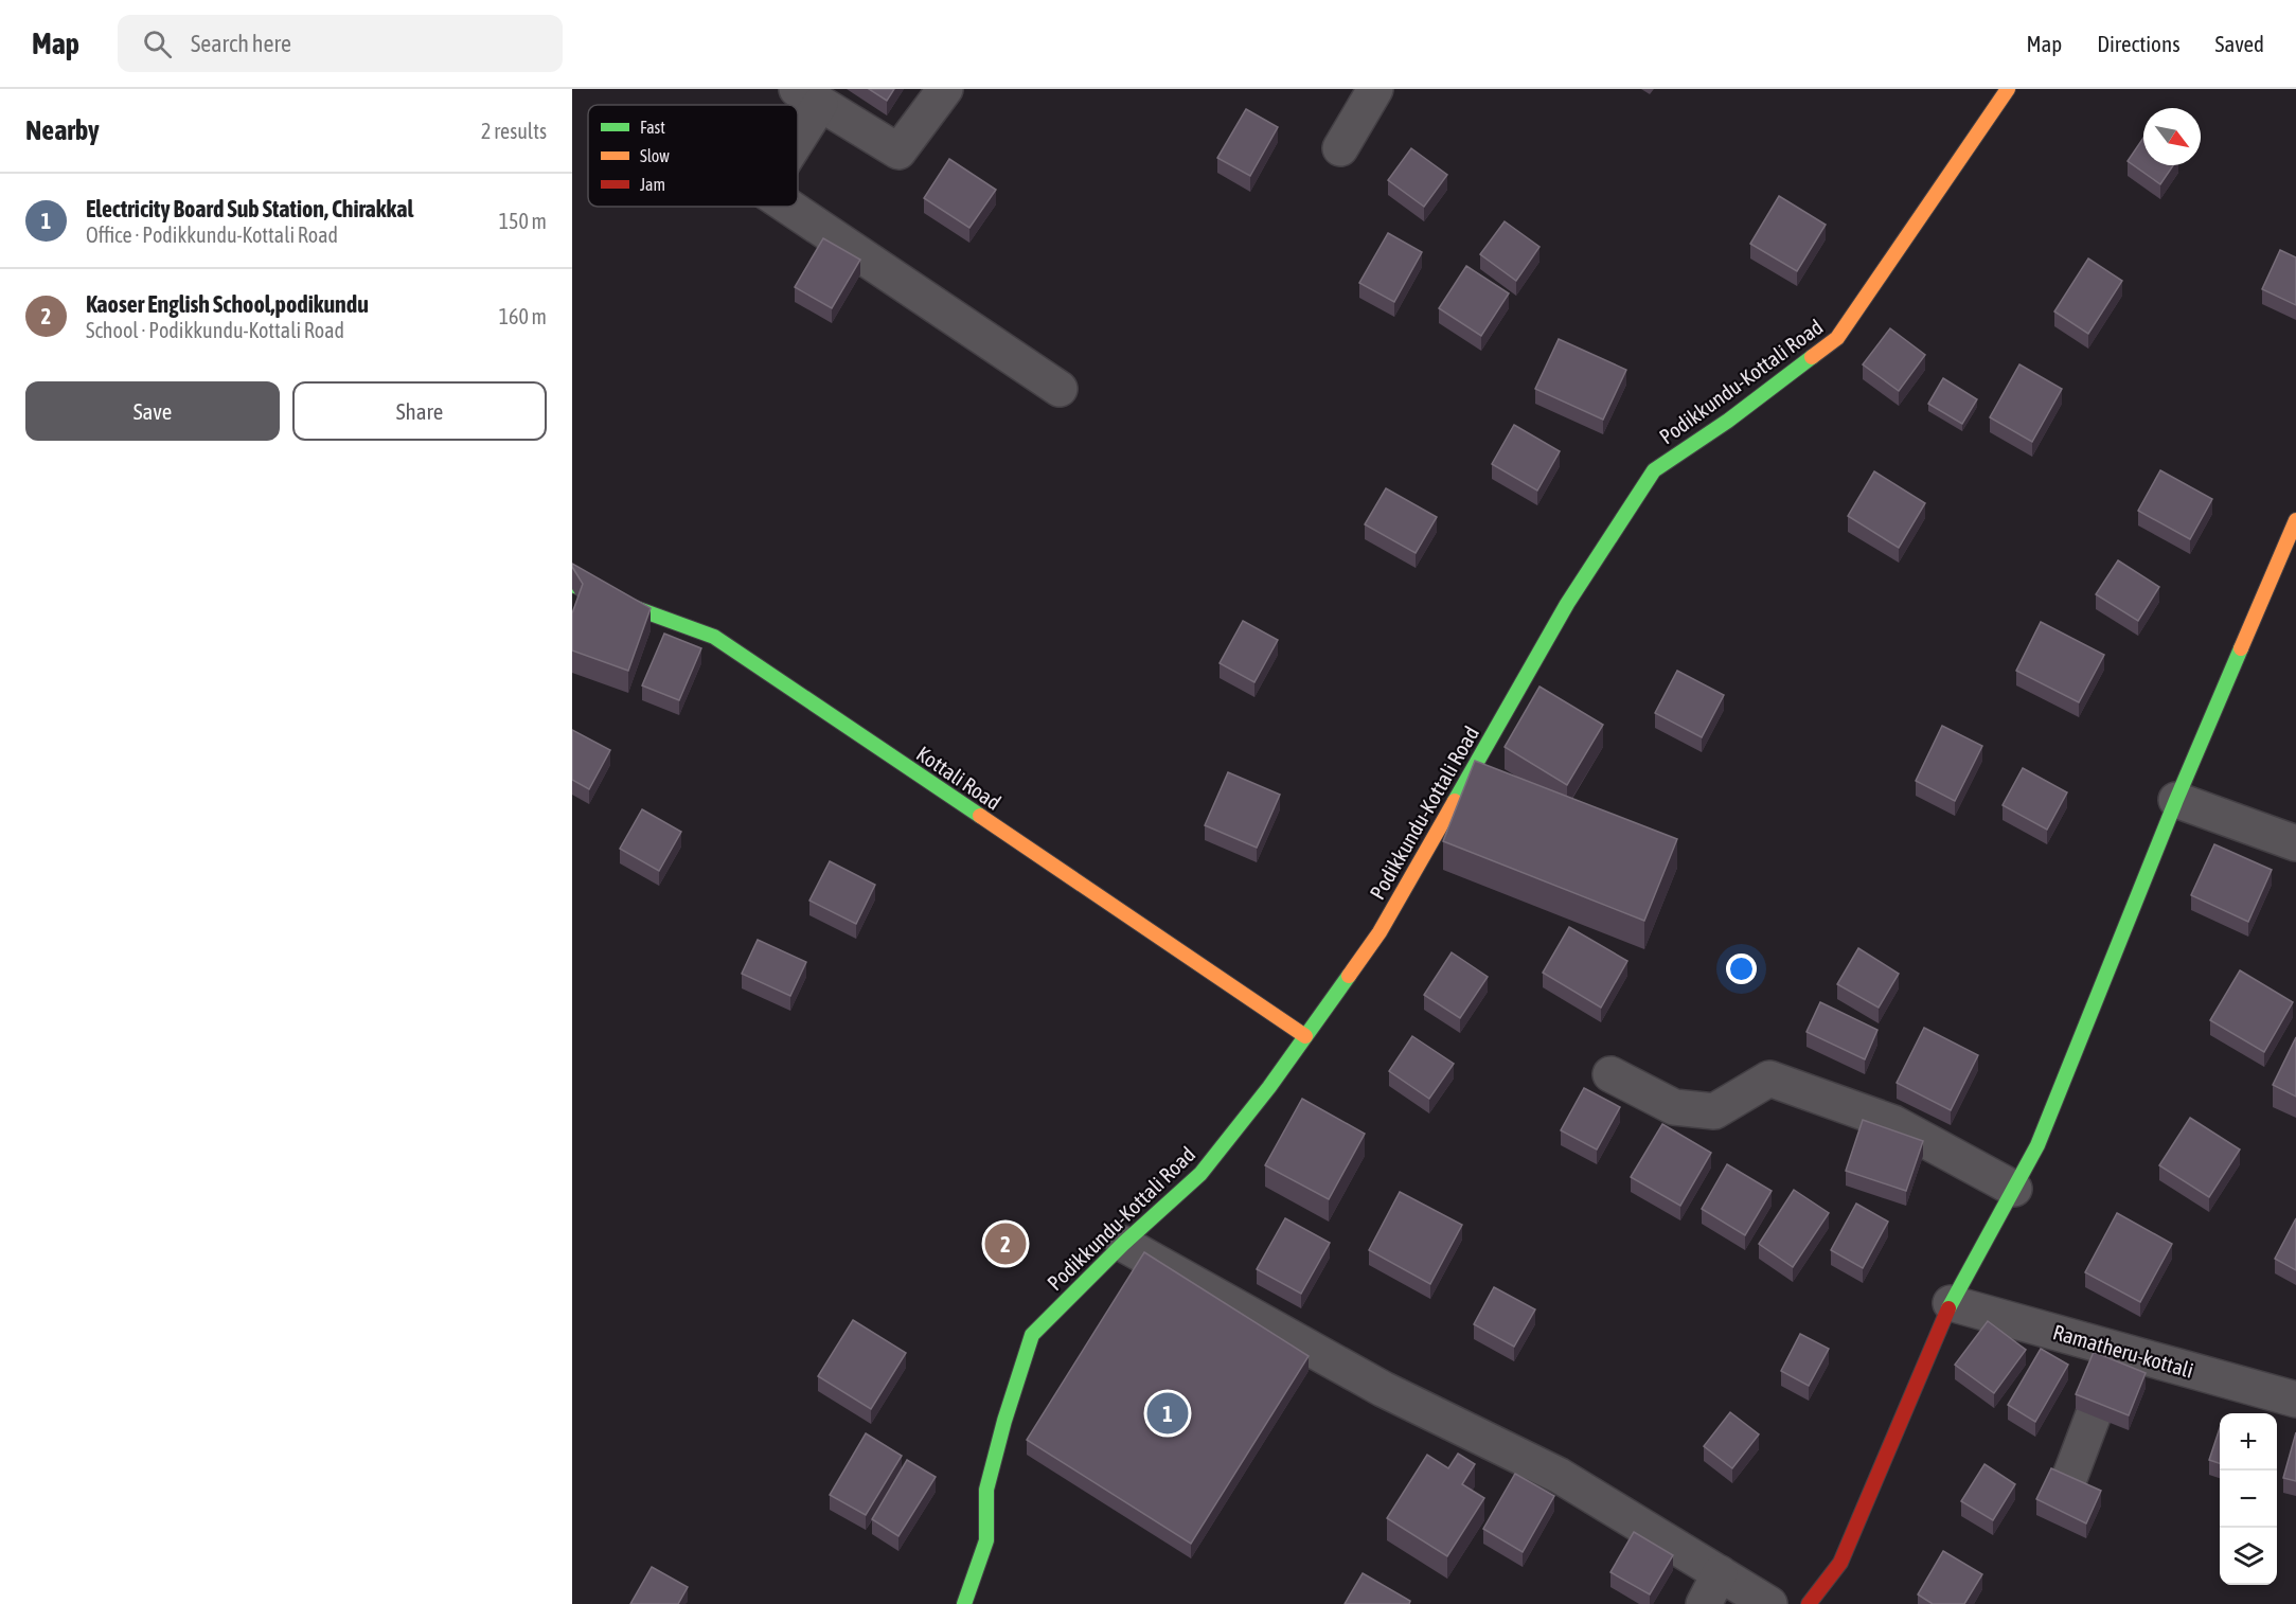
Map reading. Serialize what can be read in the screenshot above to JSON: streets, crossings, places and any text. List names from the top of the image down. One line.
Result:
{"streets":{"street":["Podikkundu-Kottali Road","Kottali Road","Ramatheru-kottali"]},"crossings":[["Podikkundu-Kottali Road","Kottali Road"]],"legend":["Fast","Slow","Jam"],"north":"bottom right","page":{"header":"Map","search":"Search here","nav":["Map","Directions","Saved"],"heading":["Nearby","2 results"],"list":[{"mark":"1","name":"Electricity Board Sub Station, Chirakkal","note":"Office · Podikkundu-Kottali Road","value":"150 m"},{"mark":"2","name":"Kaoser English School,podikundu","note":"School · Podikkundu-Kottali Road","value":"160 m"}],"buttons":["Save","Share"],"pins":["2","1"],"map_buttons":["+","−"]}}
